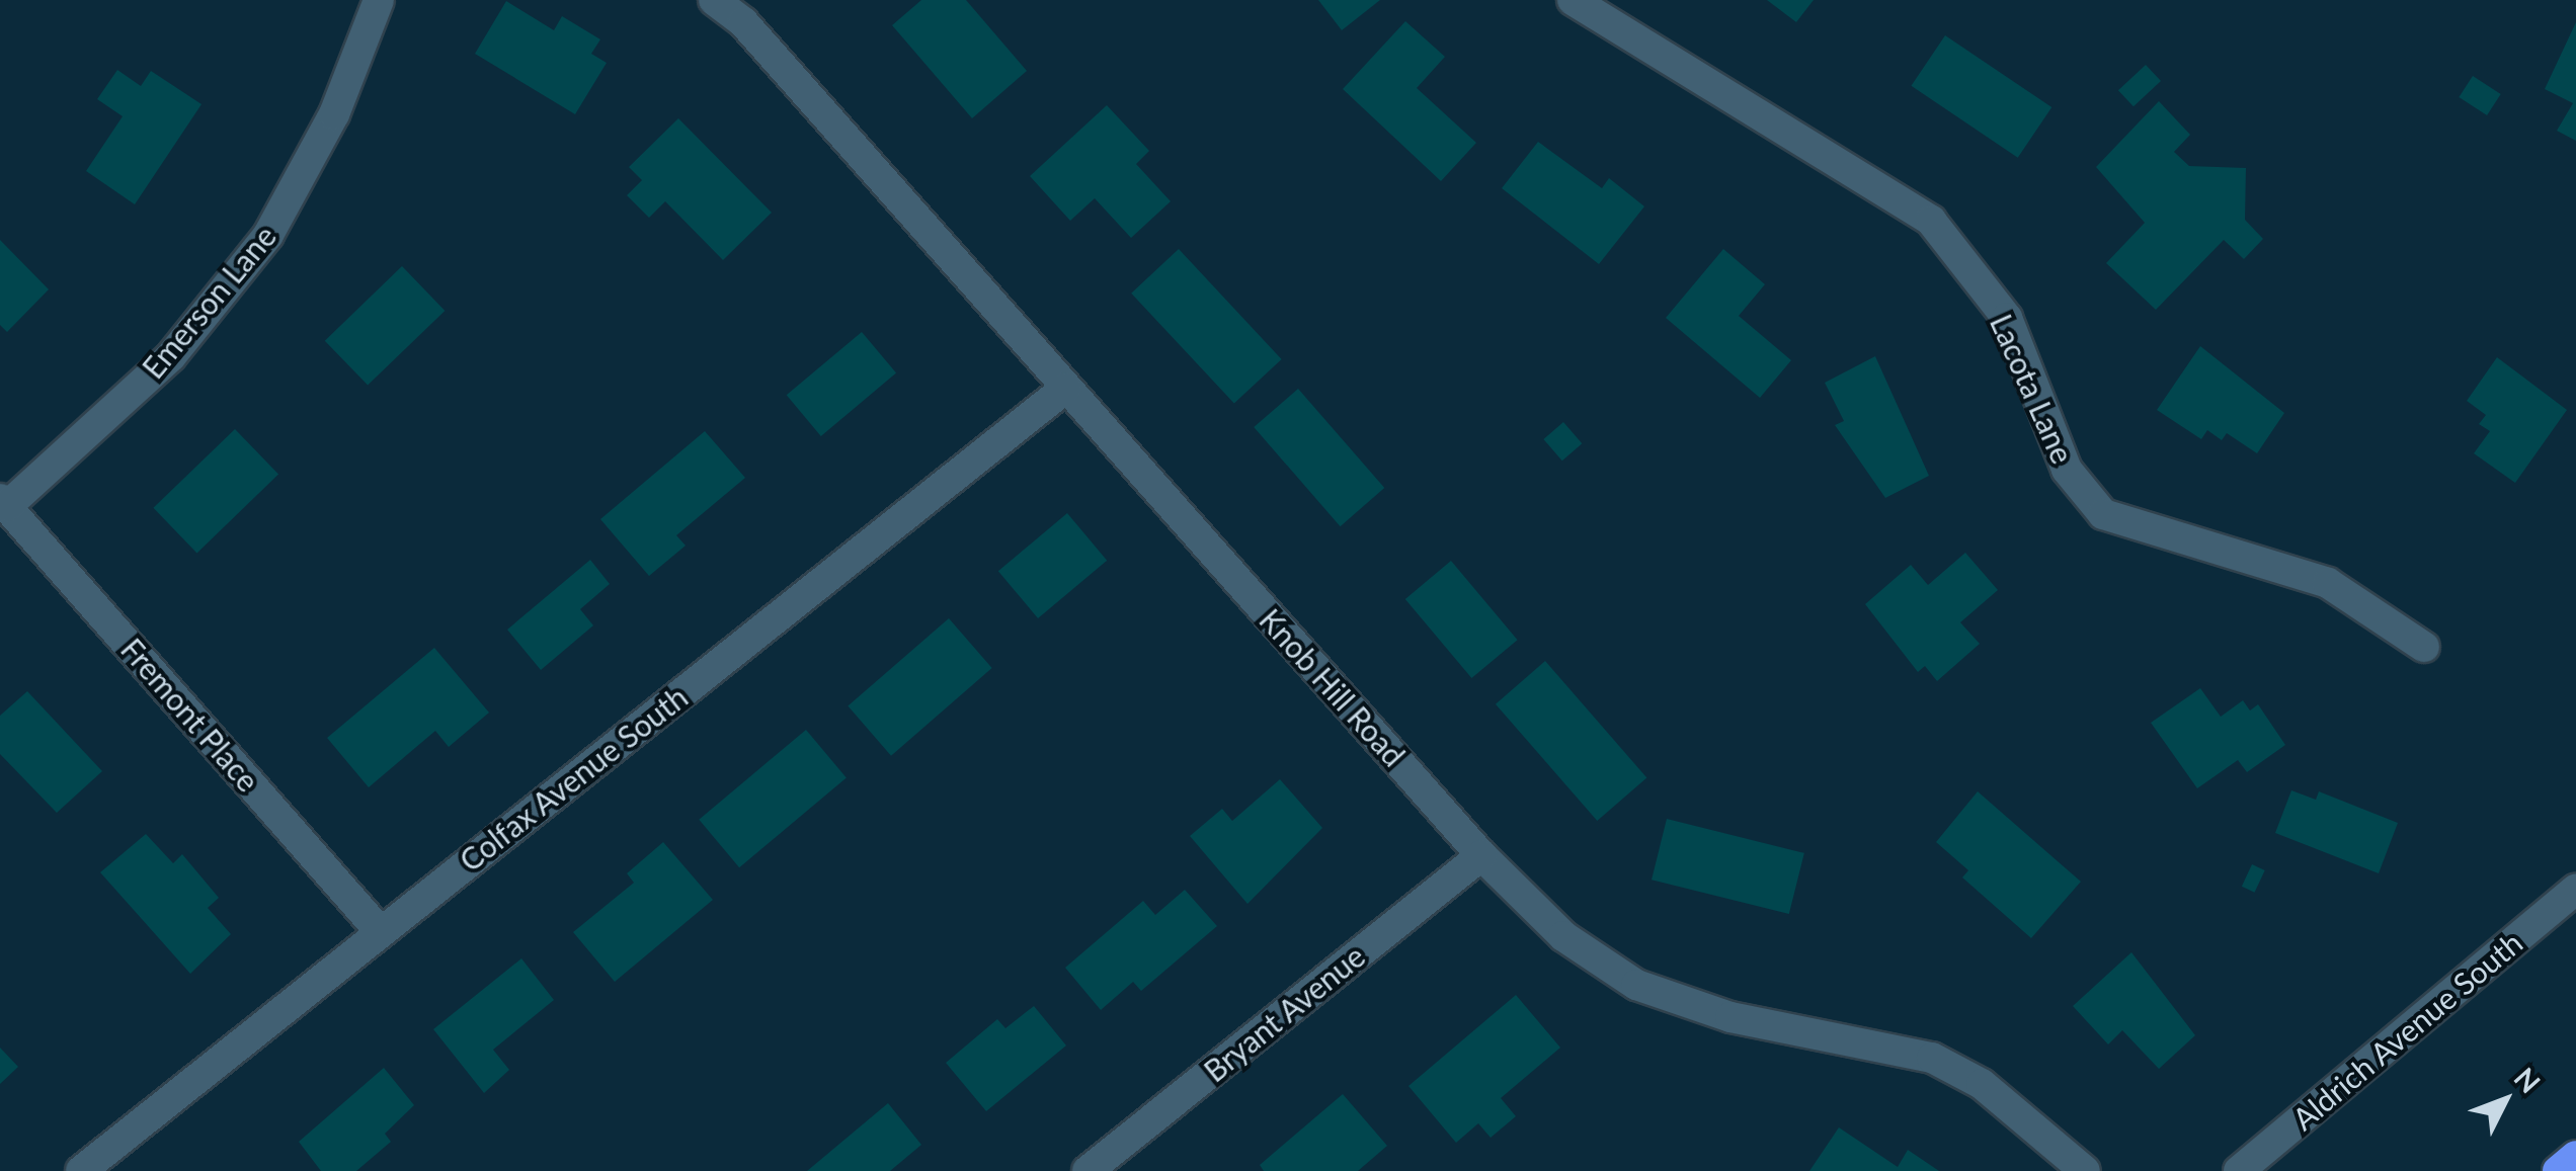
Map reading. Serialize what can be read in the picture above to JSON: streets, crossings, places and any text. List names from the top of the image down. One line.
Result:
{"streets":{"street":["Emerson Lane","Lacota Lane","Knob Hill Road","Fremont Place","Colfax Avenue South","Bryant Avenue","Aldrich Avenue South"]},"crossings":[["Emerson Lane","Fremont Place"],["Knob Hill Road","Colfax Avenue South"],["Knob Hill Road","Bryant Avenue"],["Fremont Place","Colfax Avenue South"]],"north":"top right"}
